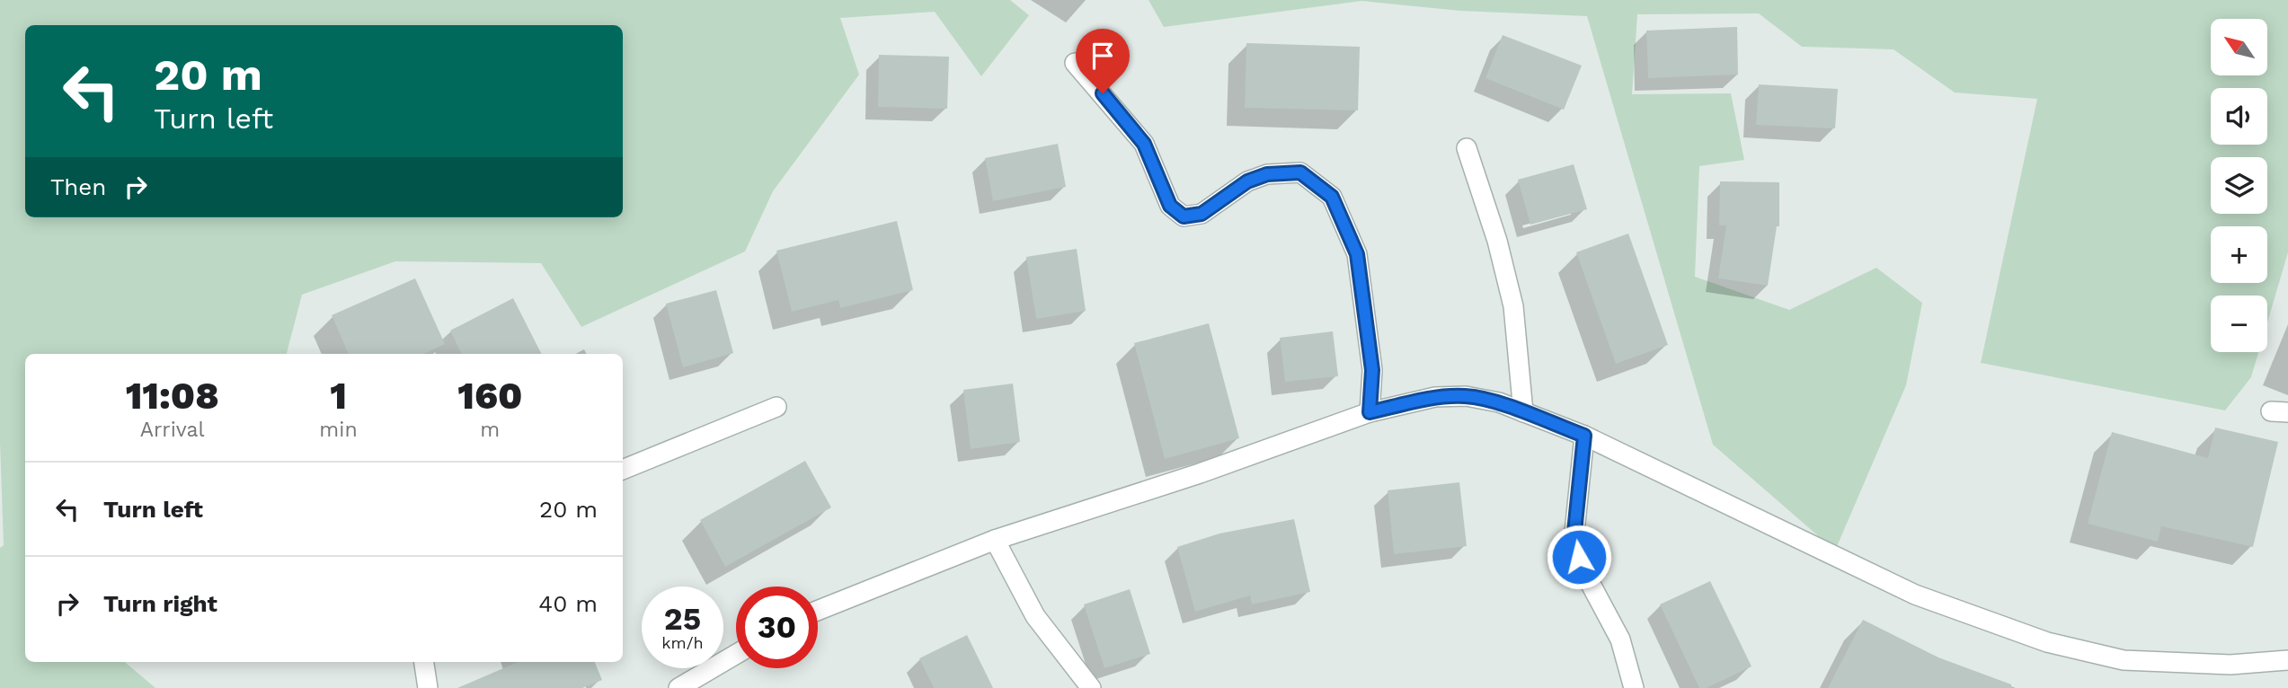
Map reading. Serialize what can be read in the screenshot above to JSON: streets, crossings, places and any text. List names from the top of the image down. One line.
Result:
{"north":"top left","page":{"map_buttons":["+","−"],"turn":["20 m","Turn left"],"then":"Then","eta":["11:08","Arrival","1","min","160","m"],"list":[{"name":"Turn left","value":"20 m"},{"name":"Turn right","value":"40 m"}],"speed":"25 km/h","limit":"30"}}
